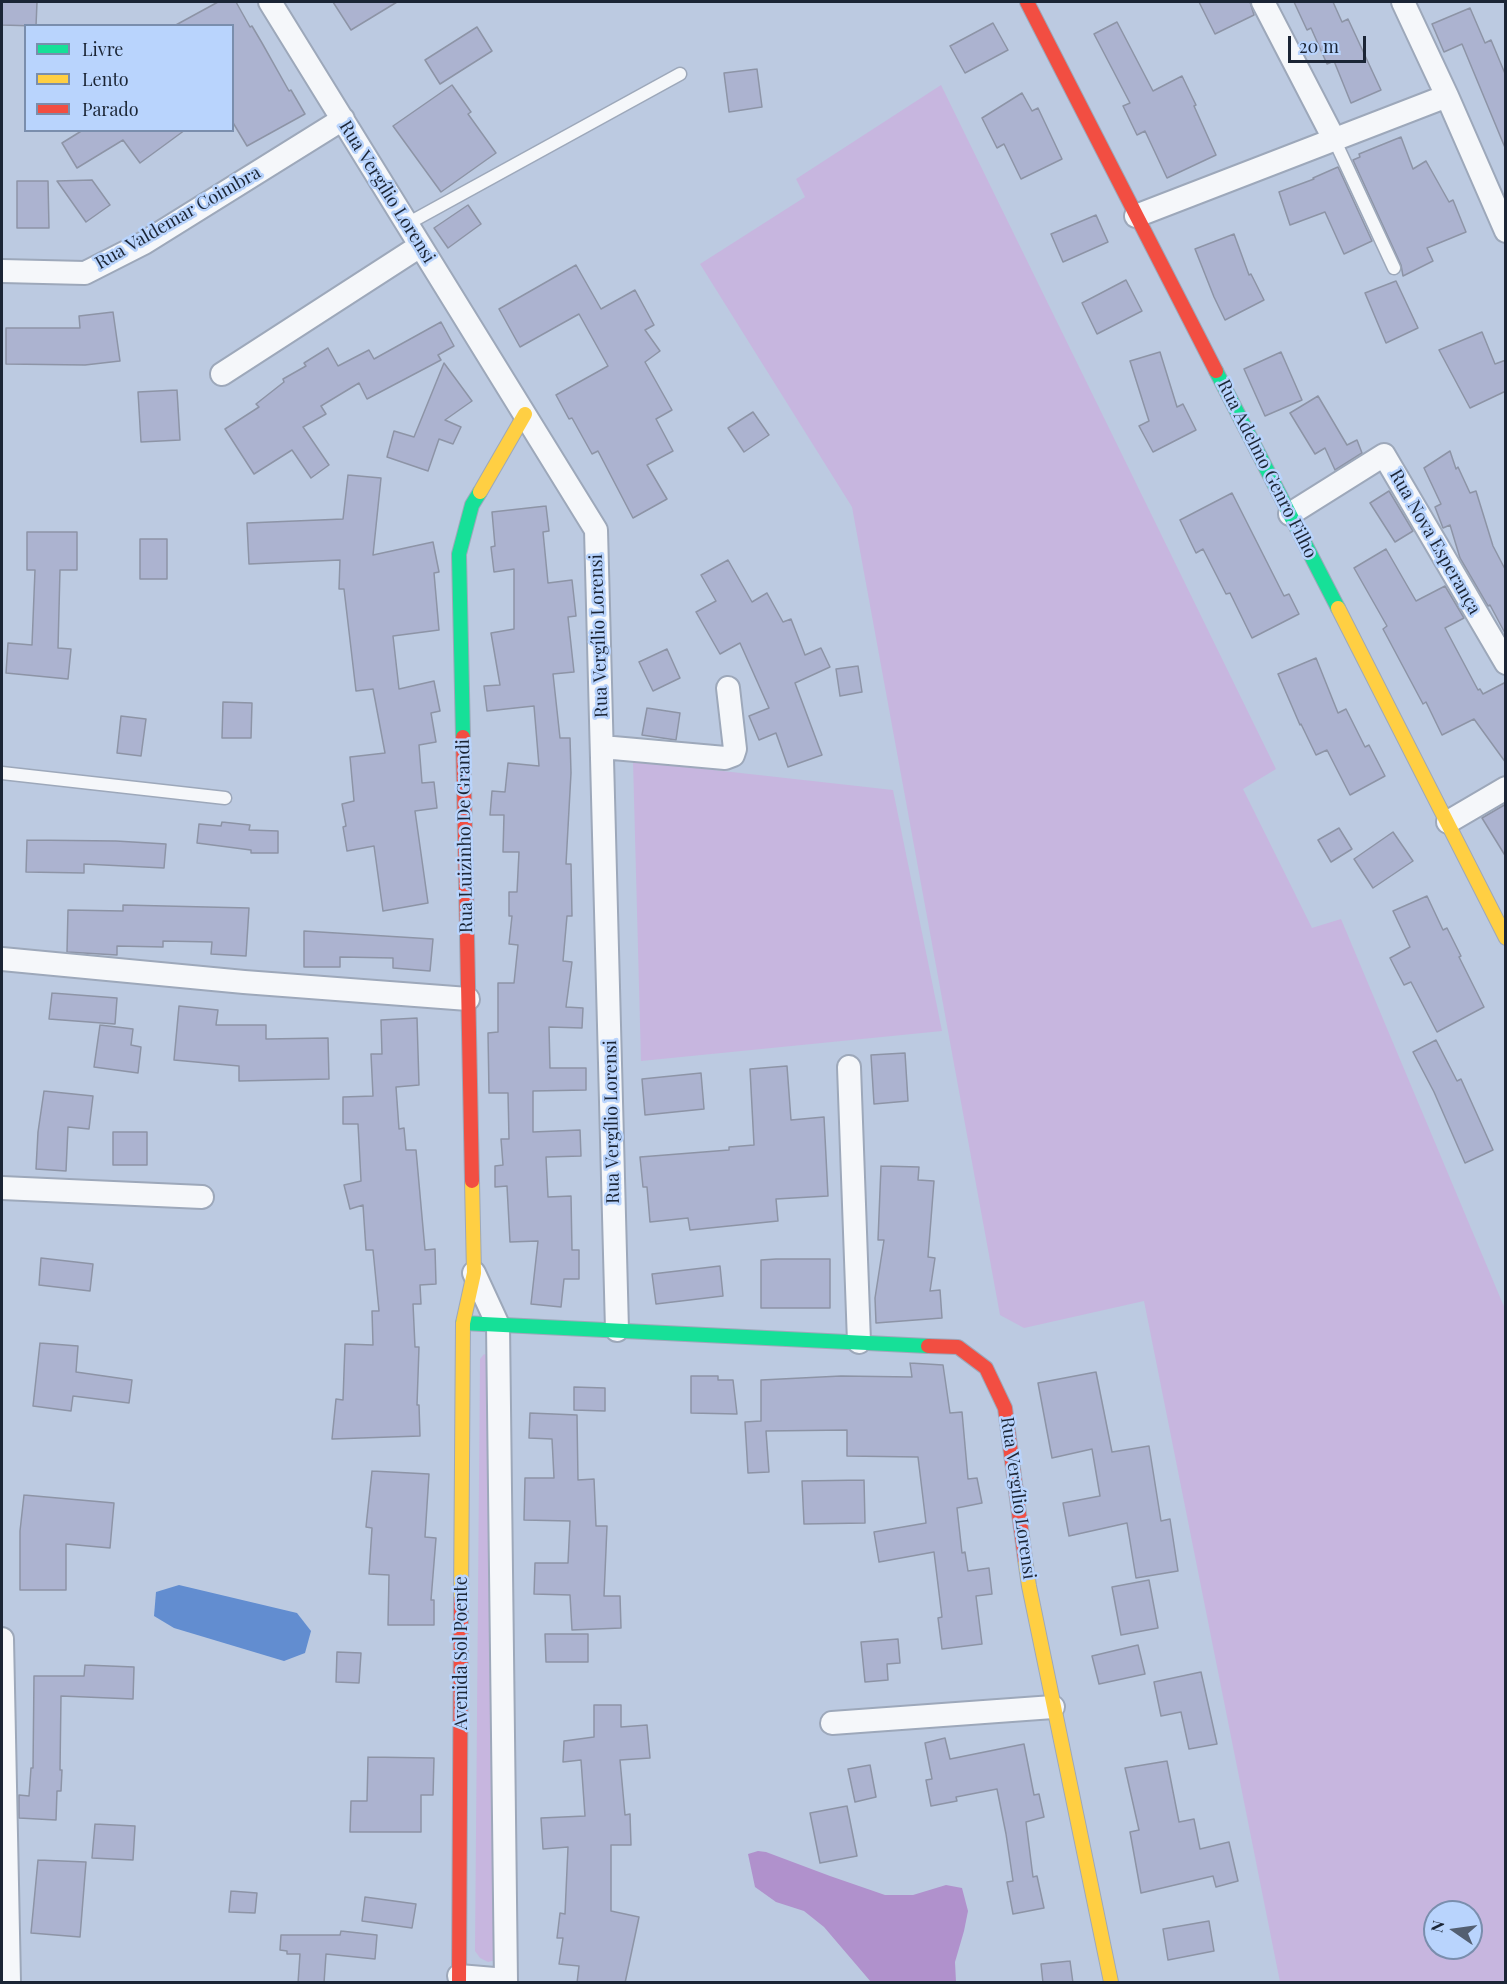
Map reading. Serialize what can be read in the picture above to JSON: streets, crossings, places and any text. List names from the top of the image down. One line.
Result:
{"streets":{"street":["Rua Vergílio Lorensi","Rua Valdemar Coimbra","Rua Adelmo Genro Filho","Rua Nova Esperança","Rua Luizinho De Grandi","Avenida Sol Poente"]},"crossings":[["Rua Vergílio Lorensi","Rua Valdemar Coimbra"],["Rua Vergílio Lorensi","Rua Luizinho De Grandi"],["Rua Adelmo Genro Filho","Rua Nova Esperança"],["Rua Luizinho De Grandi","Avenida Sol Poente"]],"legend":["Livre","Lento","Parado"],"scale_bar":"20 m","north":"left"}
